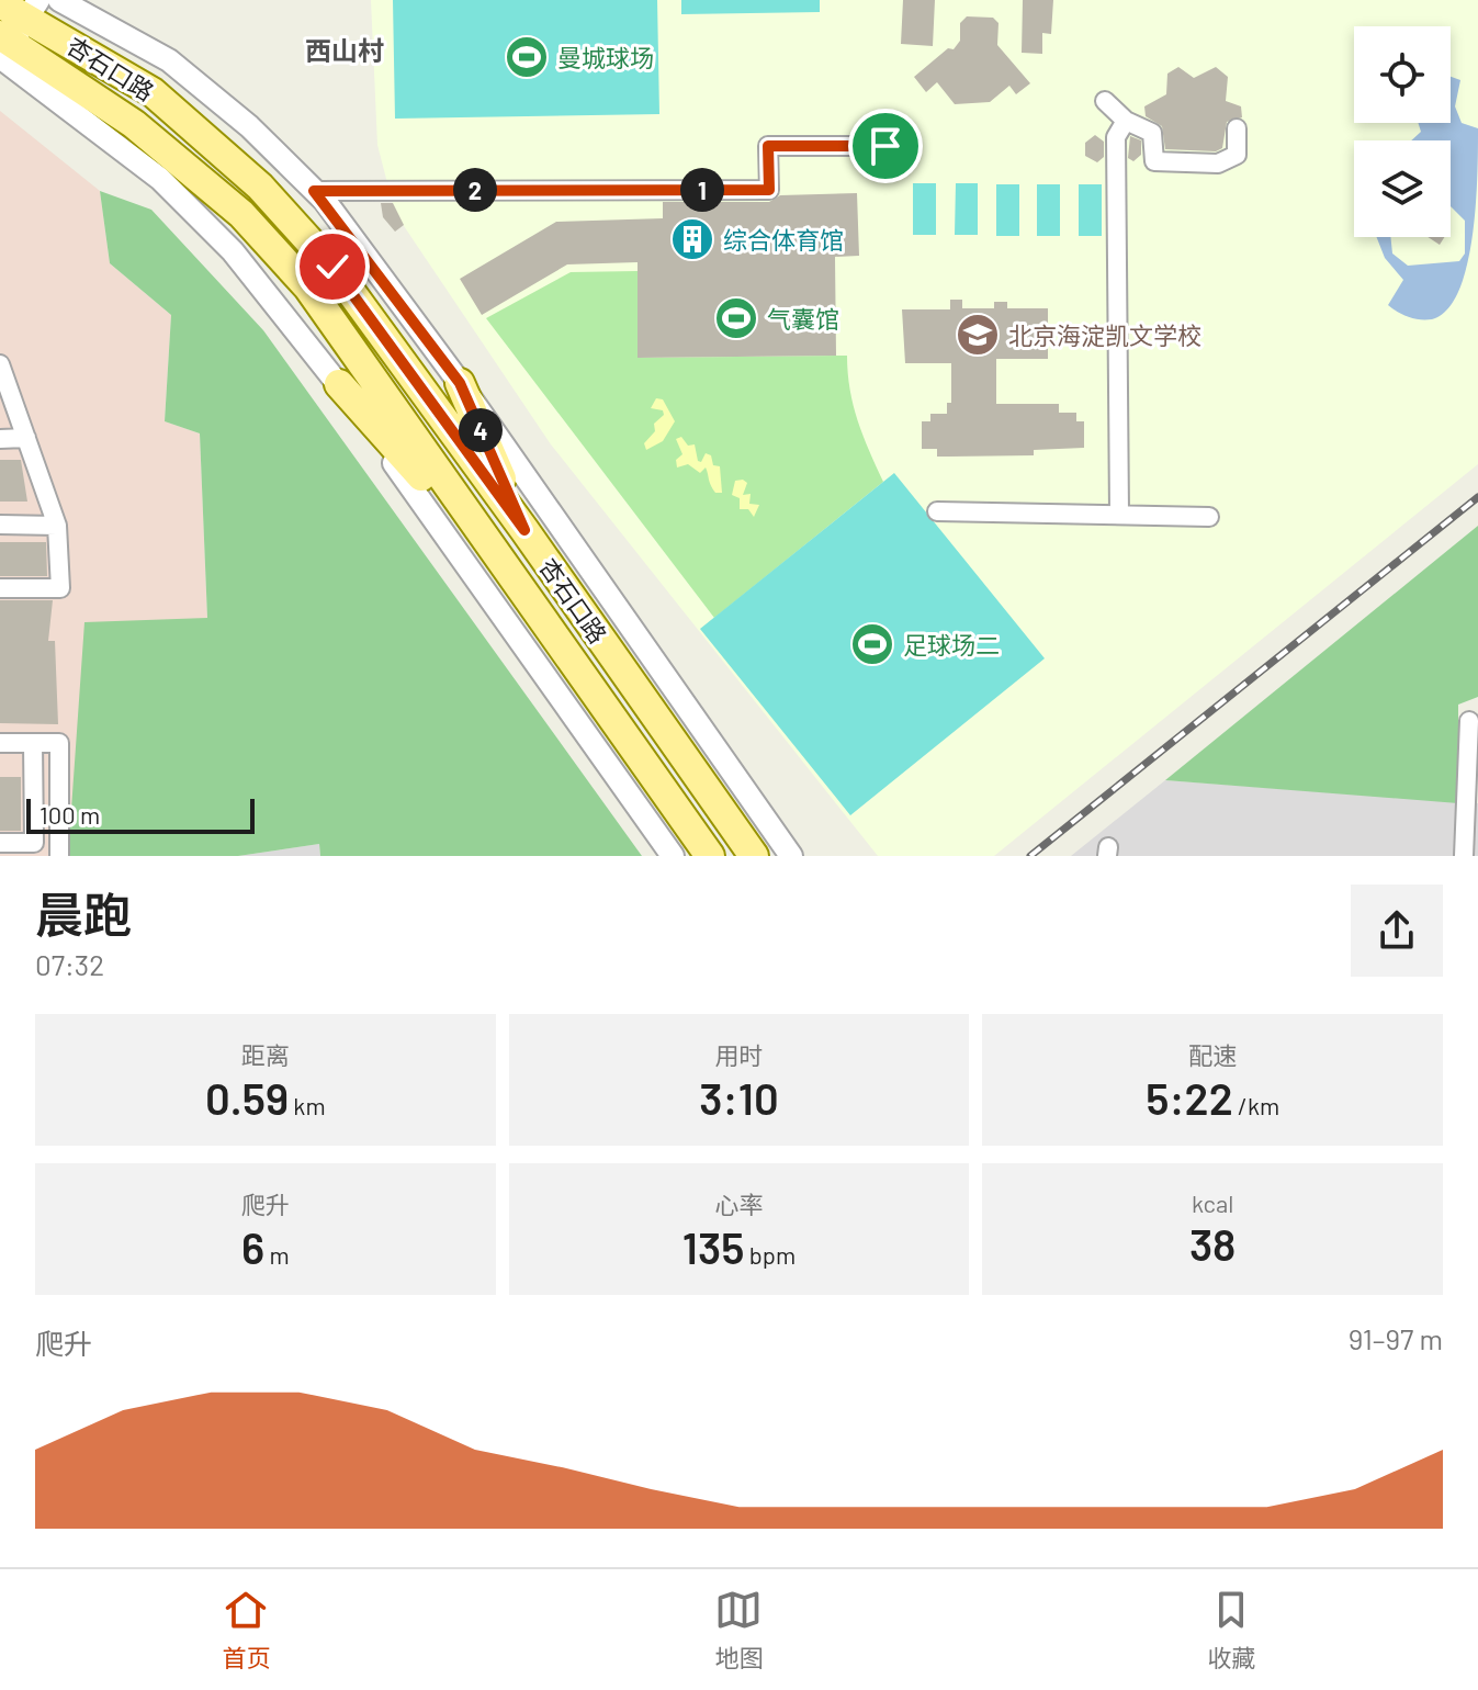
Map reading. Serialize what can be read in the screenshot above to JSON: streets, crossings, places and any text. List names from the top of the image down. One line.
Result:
{"streets":{"main road":["杏石口路"]},"districts":["西山村"],"places":{"sports":["曼城球场","气囊馆","足球场二"],"building":["综合体育馆"],"school or university":["北京海淀凯文学校"]},"scale_bar":"100 m","page":{"pins":["1","2","4"],"scale":"100 m","heading":["晨跑","07:32"],"stats":[["距离","0.59 km"],["用时","3:10"],["配速","5:22 /km"],["爬升","6 m"],["心率","135 bpm"],["kcal","38"]],"chart":["爬升","91–97 m"],"tabs":["首页","地图","收藏"]}}
